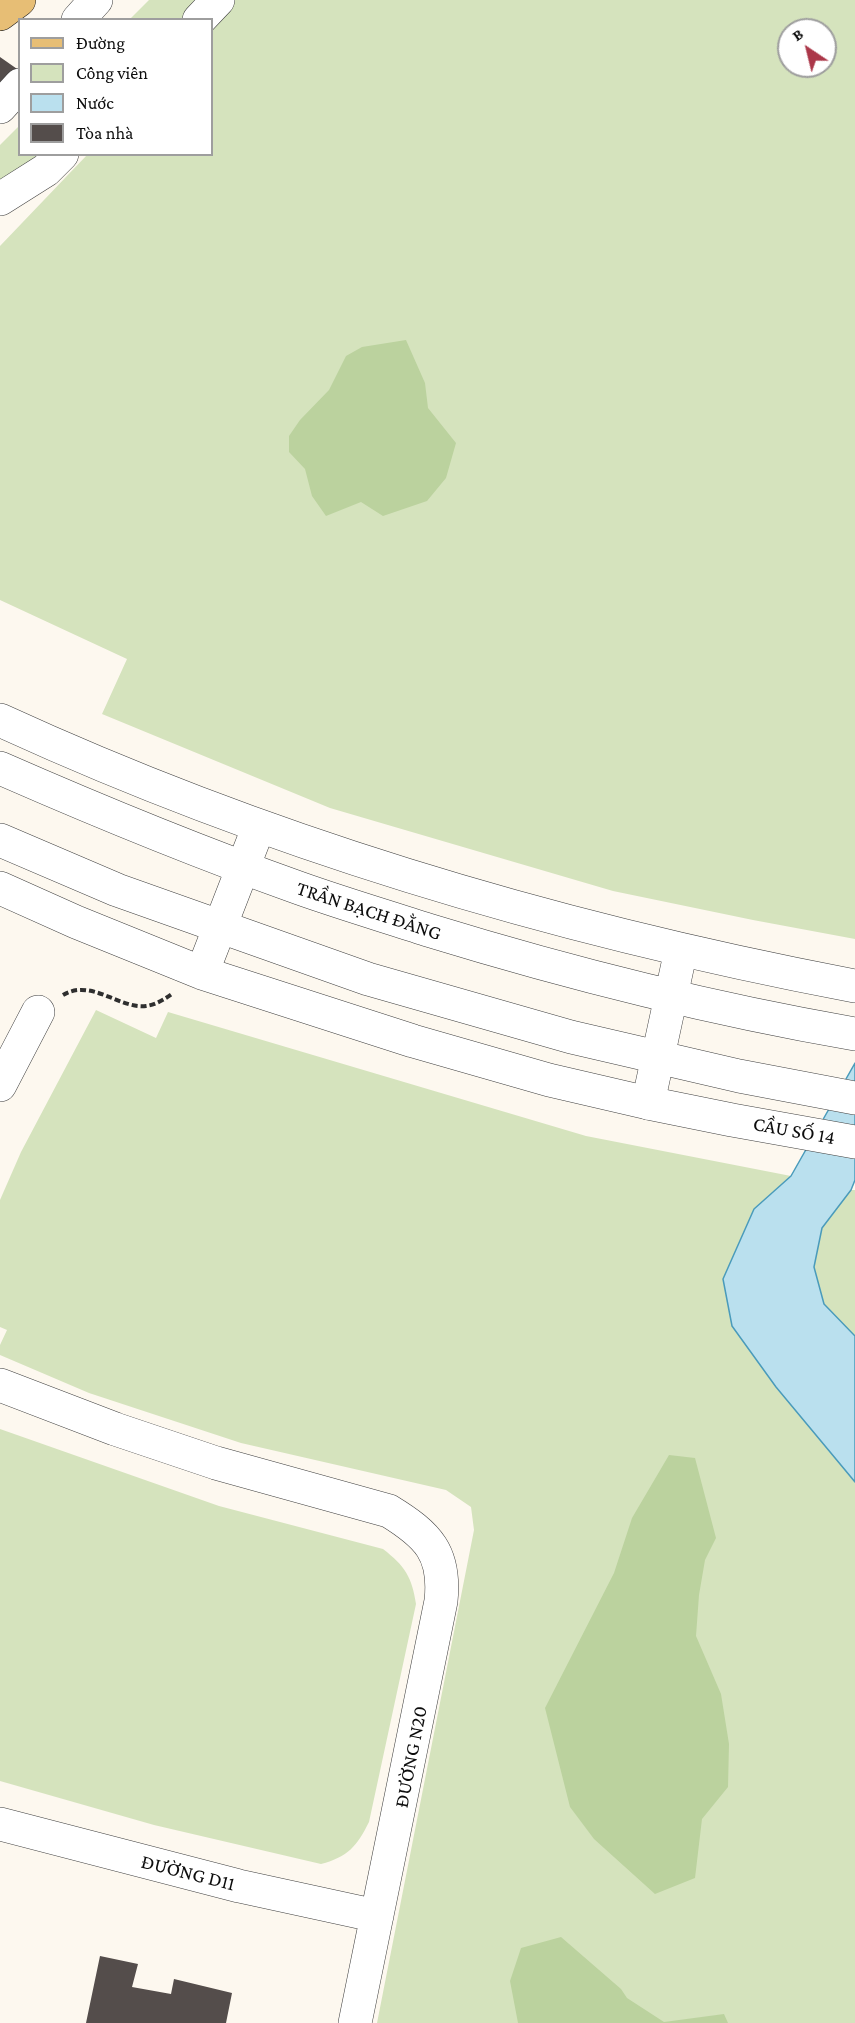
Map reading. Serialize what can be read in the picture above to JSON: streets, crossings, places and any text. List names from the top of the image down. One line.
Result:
{"streets":{"street":["TRẦN BẠCH ĐẰNG","CẦU SỐ 14","ĐƯỜNG N20","ĐƯỜNG D11"]},"crossings":[["ĐƯỜNG N20","ĐƯỜNG D11"]],"legend":["Đường","Công viên","Nước","Tòa nhà"],"north":"top left"}
